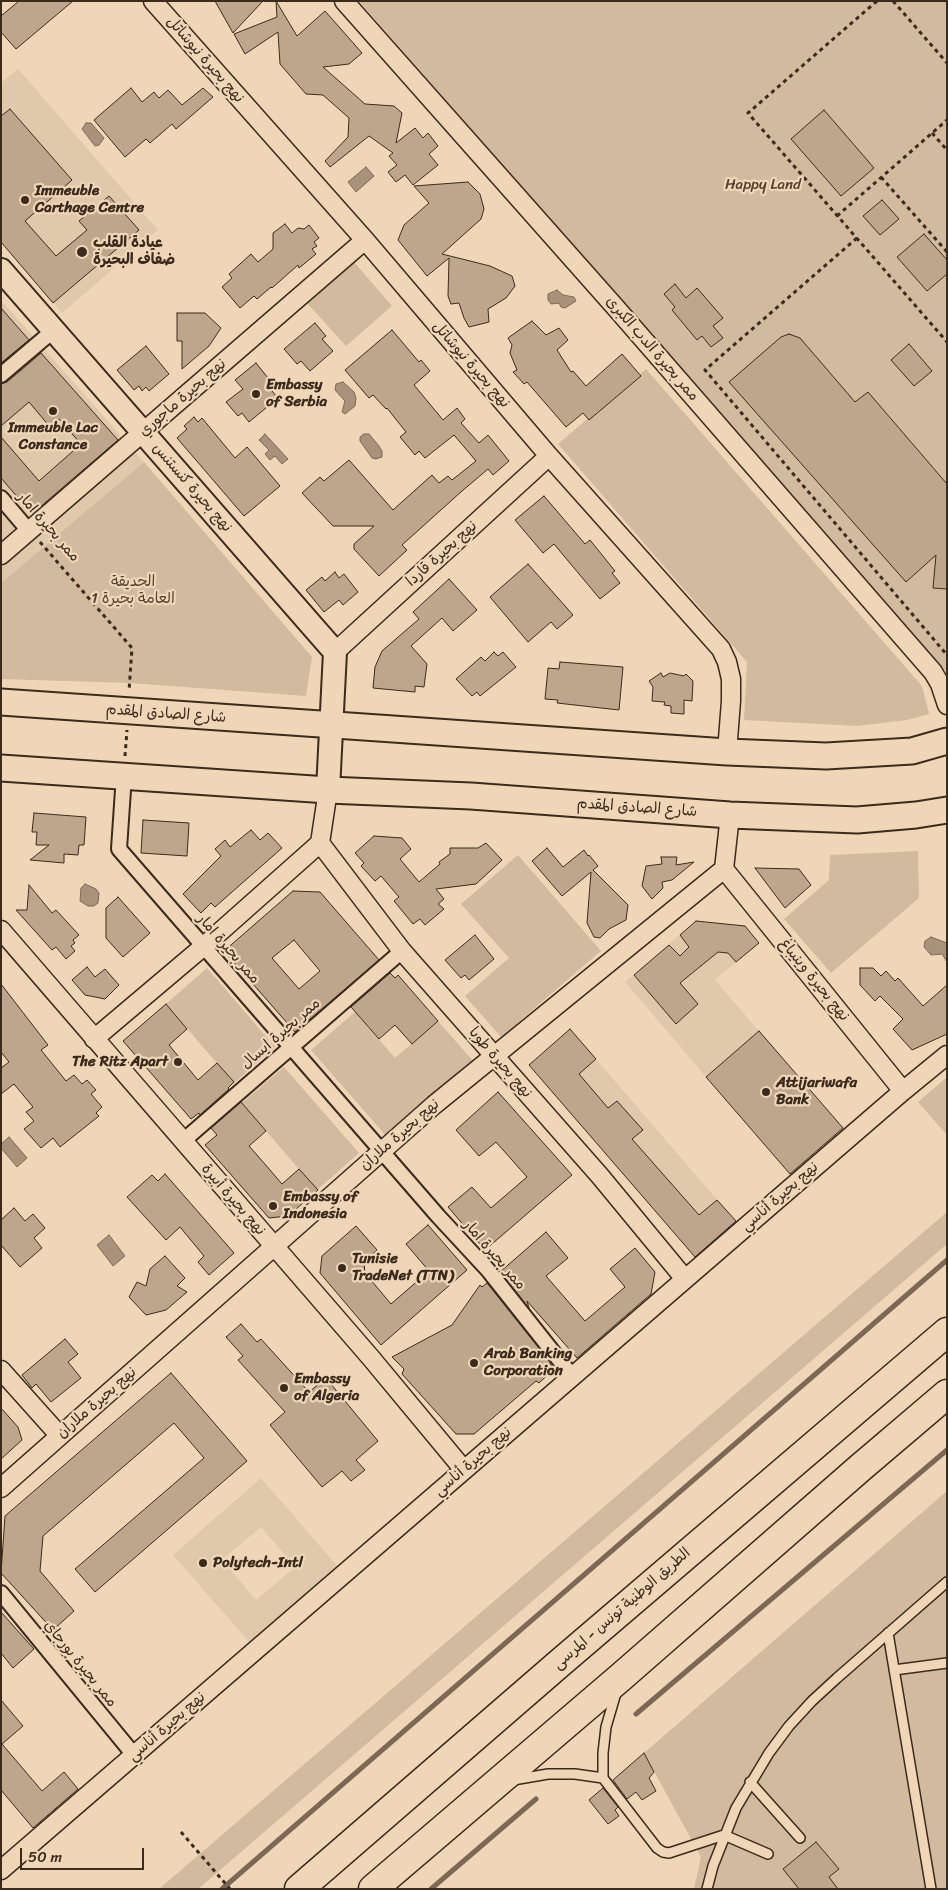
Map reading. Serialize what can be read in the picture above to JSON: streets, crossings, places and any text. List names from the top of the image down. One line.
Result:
{"streets":{"highway":["الطريق الوطنية تونس - المرسى"],"main road":["شارع الصادق المقدم"],"street":["نهج بحيرة نيوشاتل","ممر بحيرة الدب الكبرى","نهج بحيرة ماجوري","نهج بحيرة كنستنس","ممر بحيرة امار","نهج بحيرة قاردا","نهج بحيرة وينيباغ","ممر بحيرة ايسال","نهج بحيرة طوبا","نهج بحيرة ملاران","نهج بحيرة أناسي","نهج بحيرة أبيرة","ممر بحيرة بورجاي"]},"crossings":[["نهج بحيرة نيوشاتل","نهج بحيرة ماجوري"],["نهج بحيرة نيوشاتل","نهج بحيرة قاردا"],["نهج بحيرة نيوشاتل","شارع الصادق المقدم"],["نهج بحيرة ماجوري","نهج بحيرة كنستنس"],["نهج بحيرة ماجوري","ممر بحيرة امار"],["نهج بحيرة كنستنس","نهج بحيرة قاردا"],["ممر بحيرة امار","شارع الصادق المقدم"],["ممر بحيرة امار","ممر بحيرة ايسال"],["ممر بحيرة امار","نهج بحيرة ملاران"],["ممر بحيرة امار","نهج بحيرة أناسي"],["نهج بحيرة وينيباغ","نهج بحيرة ملاران"],["نهج بحيرة وينيباغ","نهج بحيرة أناسي"],["ممر بحيرة ايسال","نهج بحيرة طوبا"],["ممر بحيرة ايسال","نهج بحيرة أبيرة"],["نهج بحيرة طوبا","نهج بحيرة ملاران"],["نهج بحيرة طوبا","نهج بحيرة أناسي"],["نهج بحيرة ملاران","نهج بحيرة أبيرة"],["نهج بحيرة أناسي","نهج بحيرة أبيرة"],["نهج بحيرة أناسي","ممر بحيرة بورجاي"]],"parks":["Happy Land","الحديقة العامة بحيرة 1"],"places":["Immeuble Carthage Centre","عيادة القلب ضفاف البحيرة","Embassy of Serbia","Immeuble Lac Constance","The Ritz Apart","Attijariwafa Bank","Embassy of Indonesia","Tunisie TradeNet (TTN)","Arab Banking Corporation","Embassy of Algeria","Polytech-Intl"],"scale_bar":"50 m"}
